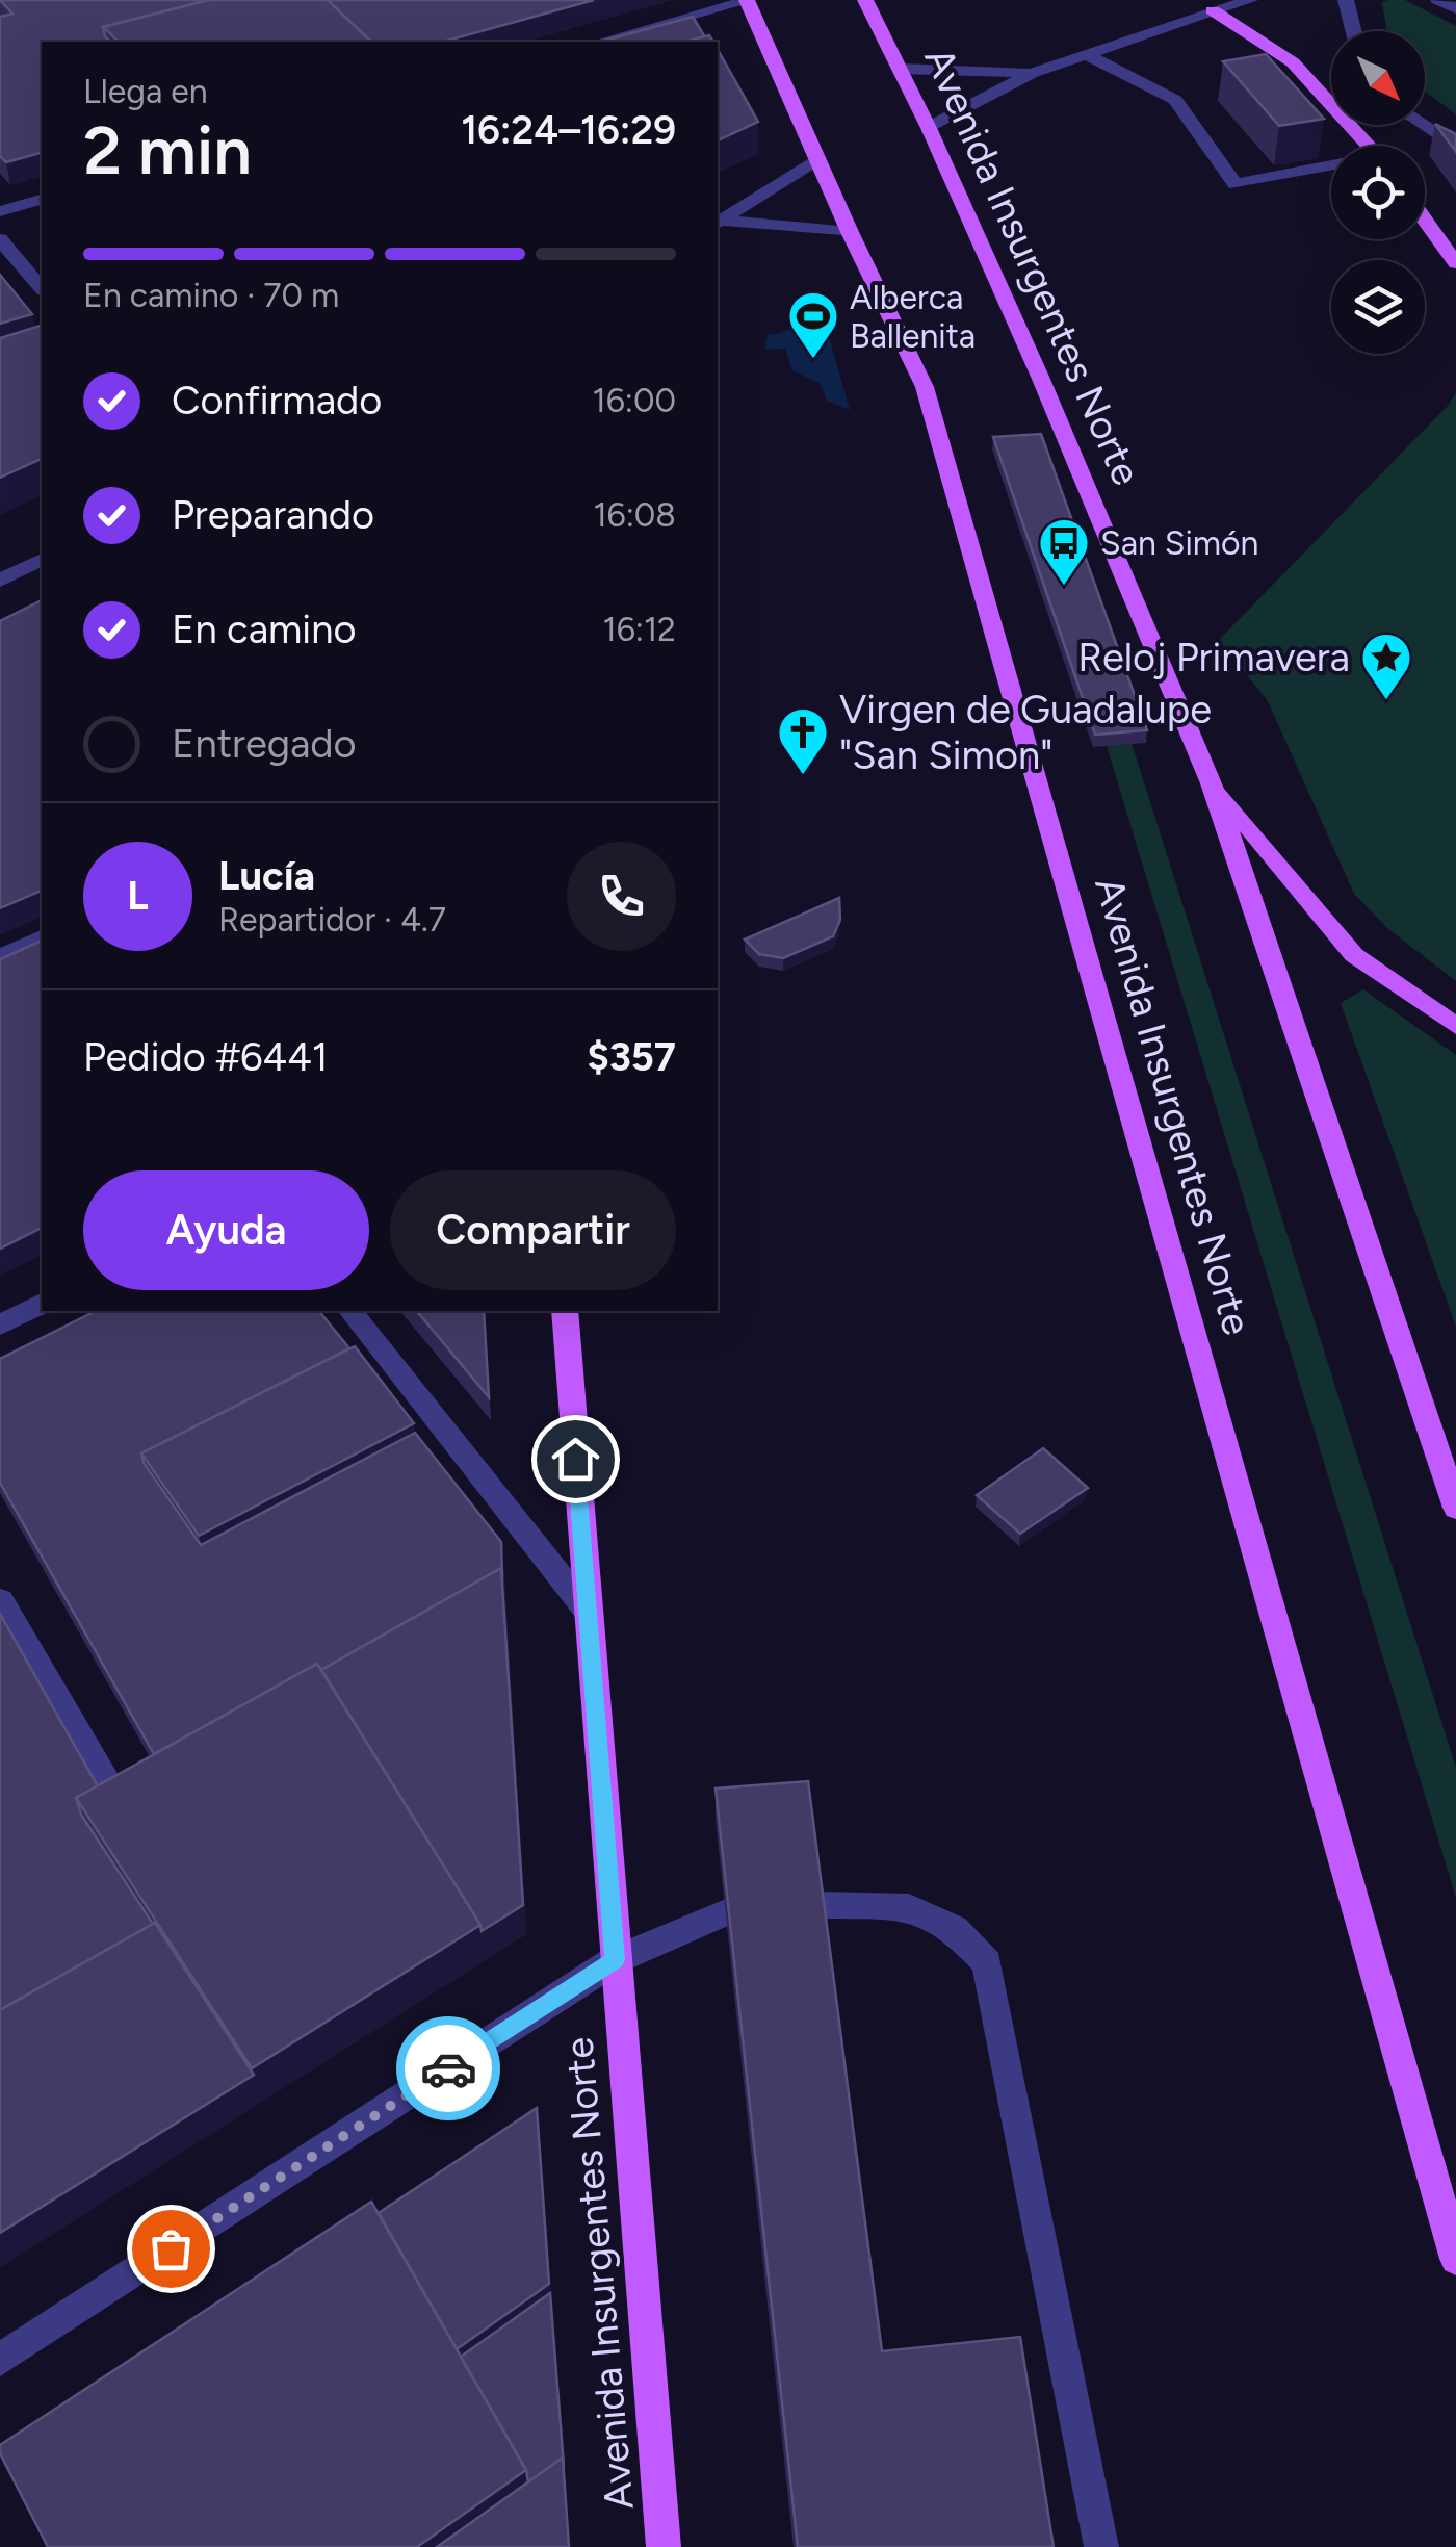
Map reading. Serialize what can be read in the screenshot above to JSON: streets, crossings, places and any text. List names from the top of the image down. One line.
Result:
{"streets":{"main road":["Avenida Insurgentes Norte"]},"places":{"sports":["Alberca Ballenita"],"bus stop":["San Simón"],"place":["Reloj Primavera"],"church":["Virgen de Guadalupe \"San Simon\""]},"north":"bottom right","page":{"heading":["2 min","Llega en","16:24–16:29"],"panel":["Lucía","Repartidor · 4.7","Pedido #6441","$357"],"bar":"En camino · 70 m","list":[["Confirmado","16:00"],["Preparando","16:08"],["En camino","16:12"],"Entregado"],"round":"L","buttons":["Ayuda","Compartir"]}}
